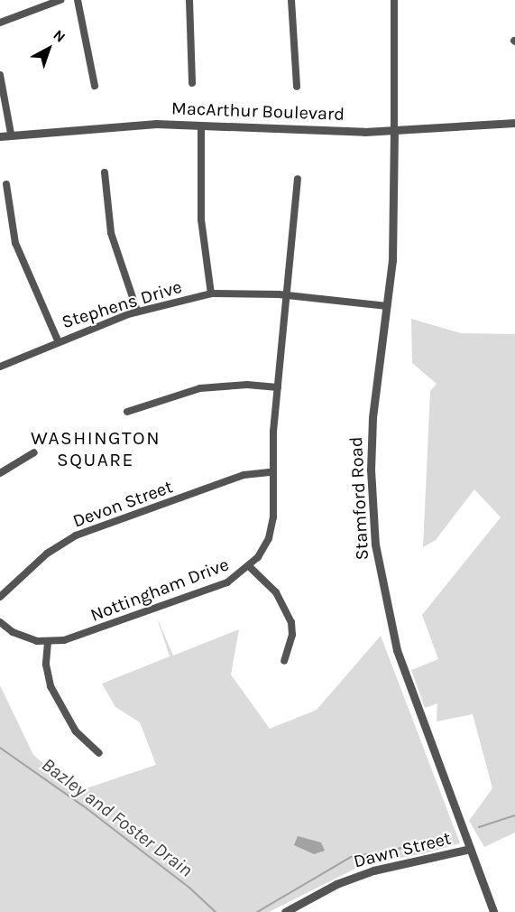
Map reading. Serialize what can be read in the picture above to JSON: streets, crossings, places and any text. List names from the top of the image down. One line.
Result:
{"streets":{"street":["MacArthur Boulevard","Stephens Drive","Stamford Road","Devon Street","Nottingham Drive","Dawn Street"]},"crossings":[["MacArthur Boulevard","Stamford Road"],["Stephens Drive","Stamford Road"],["Stephens Drive","Nottingham Drive"],["Stamford Road","Dawn Street"],["Devon Street","Nottingham Drive"]],"districts":["WASHINGTON SQUARE"],"water":["Bazley and Foster Drain"],"north":"top right"}
